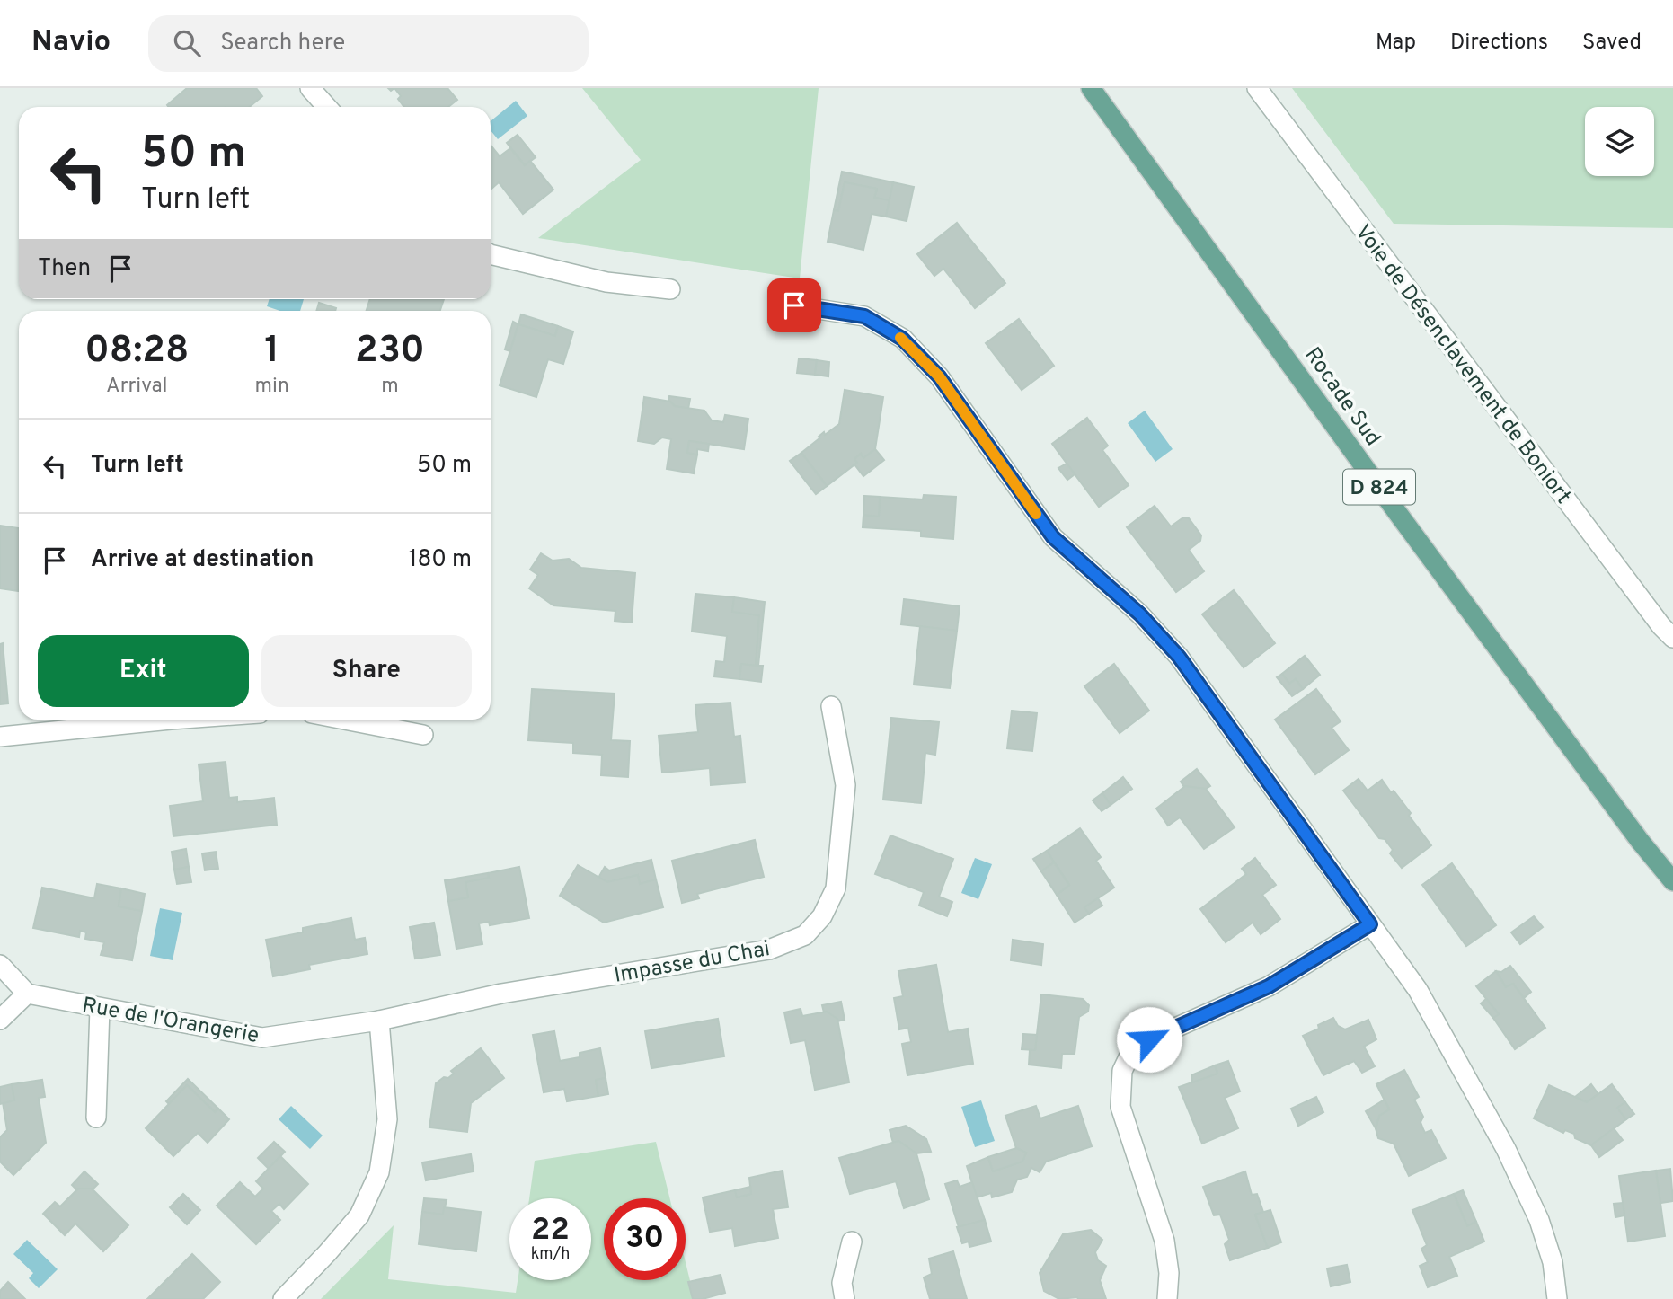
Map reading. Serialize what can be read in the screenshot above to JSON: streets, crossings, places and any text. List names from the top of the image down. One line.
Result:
{"streets":{"main road":["Rocade Sud","D 824"],"street":["Voie de Désenclavement de Boniort","Impasse du Chai","Rue de l'Orangerie"]},"crossings":[["Impasse du Chai","Rue de l'Orangerie"]],"page":{"header":"Navio","search":"Search here","nav":["Map","Directions","Saved"],"turn":["50 m","Turn left"],"then":"Then","eta":["08:28","Arrival","1","min","230","m"],"list":[{"name":"Turn left","value":"50 m"},{"name":"Arrive at destination","value":"180 m"}],"buttons":["Exit","Share"],"speed":"22 km/h","limit":"30"}}
